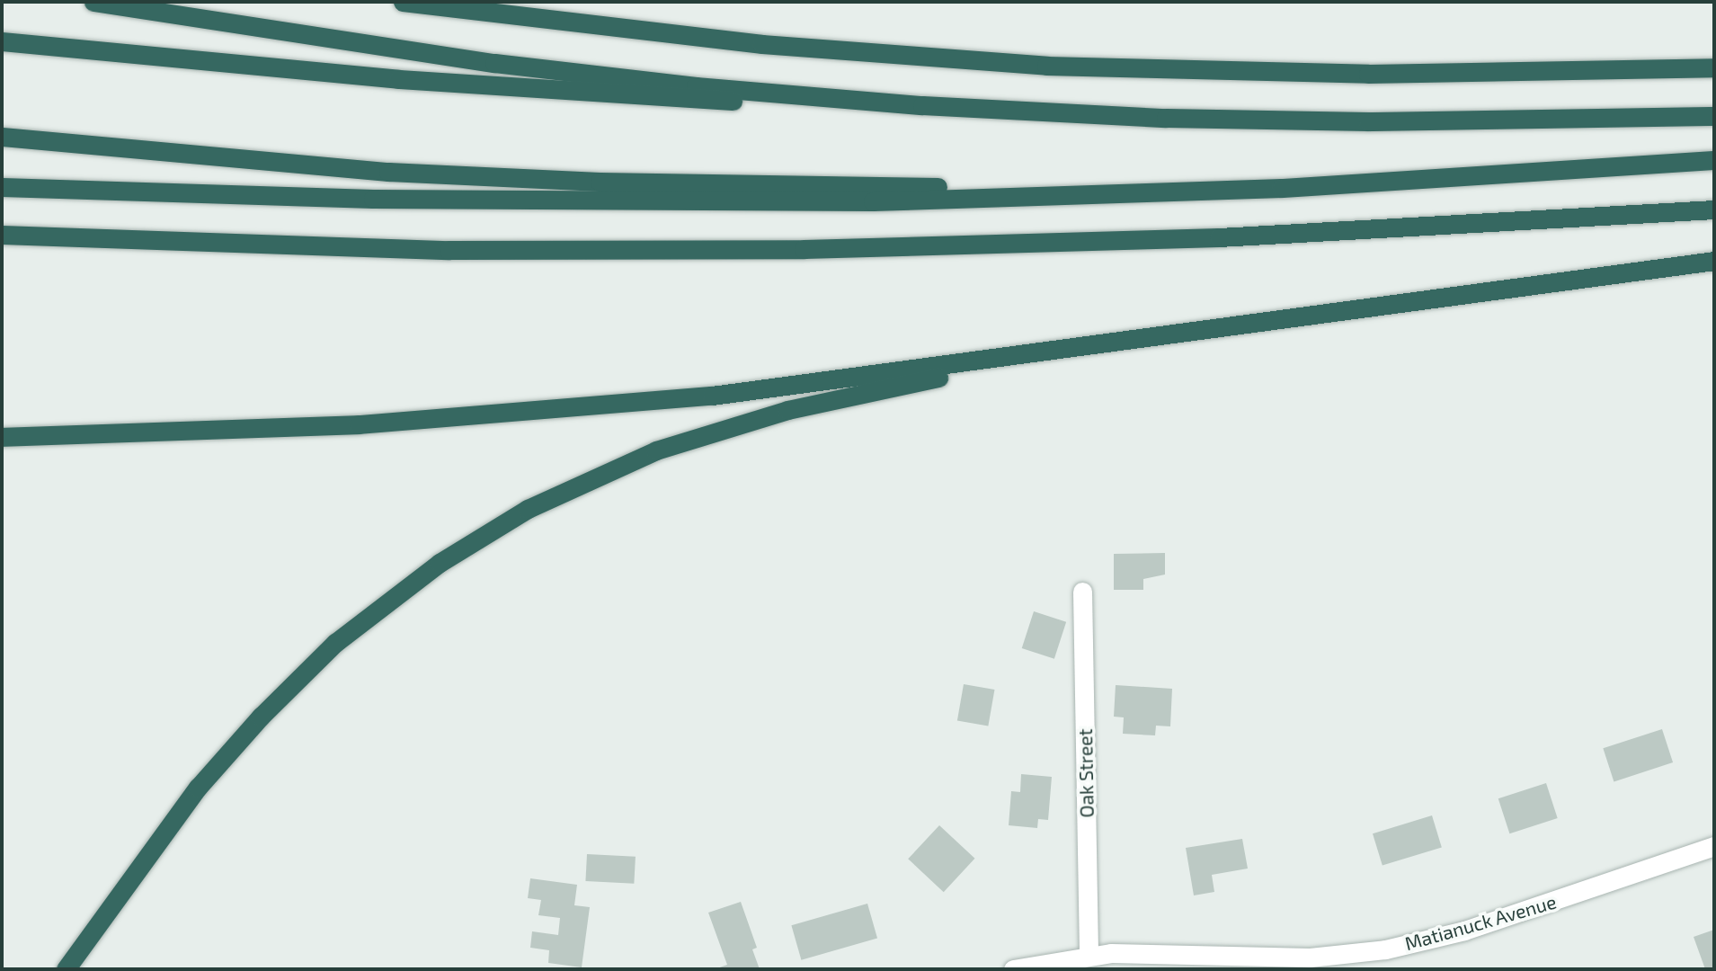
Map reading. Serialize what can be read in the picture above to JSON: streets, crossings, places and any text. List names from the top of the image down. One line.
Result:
{"streets":{"street":["Oak Street","Matianuck Avenue"]},"crossings":[["Oak Street","Matianuck Avenue"]]}
